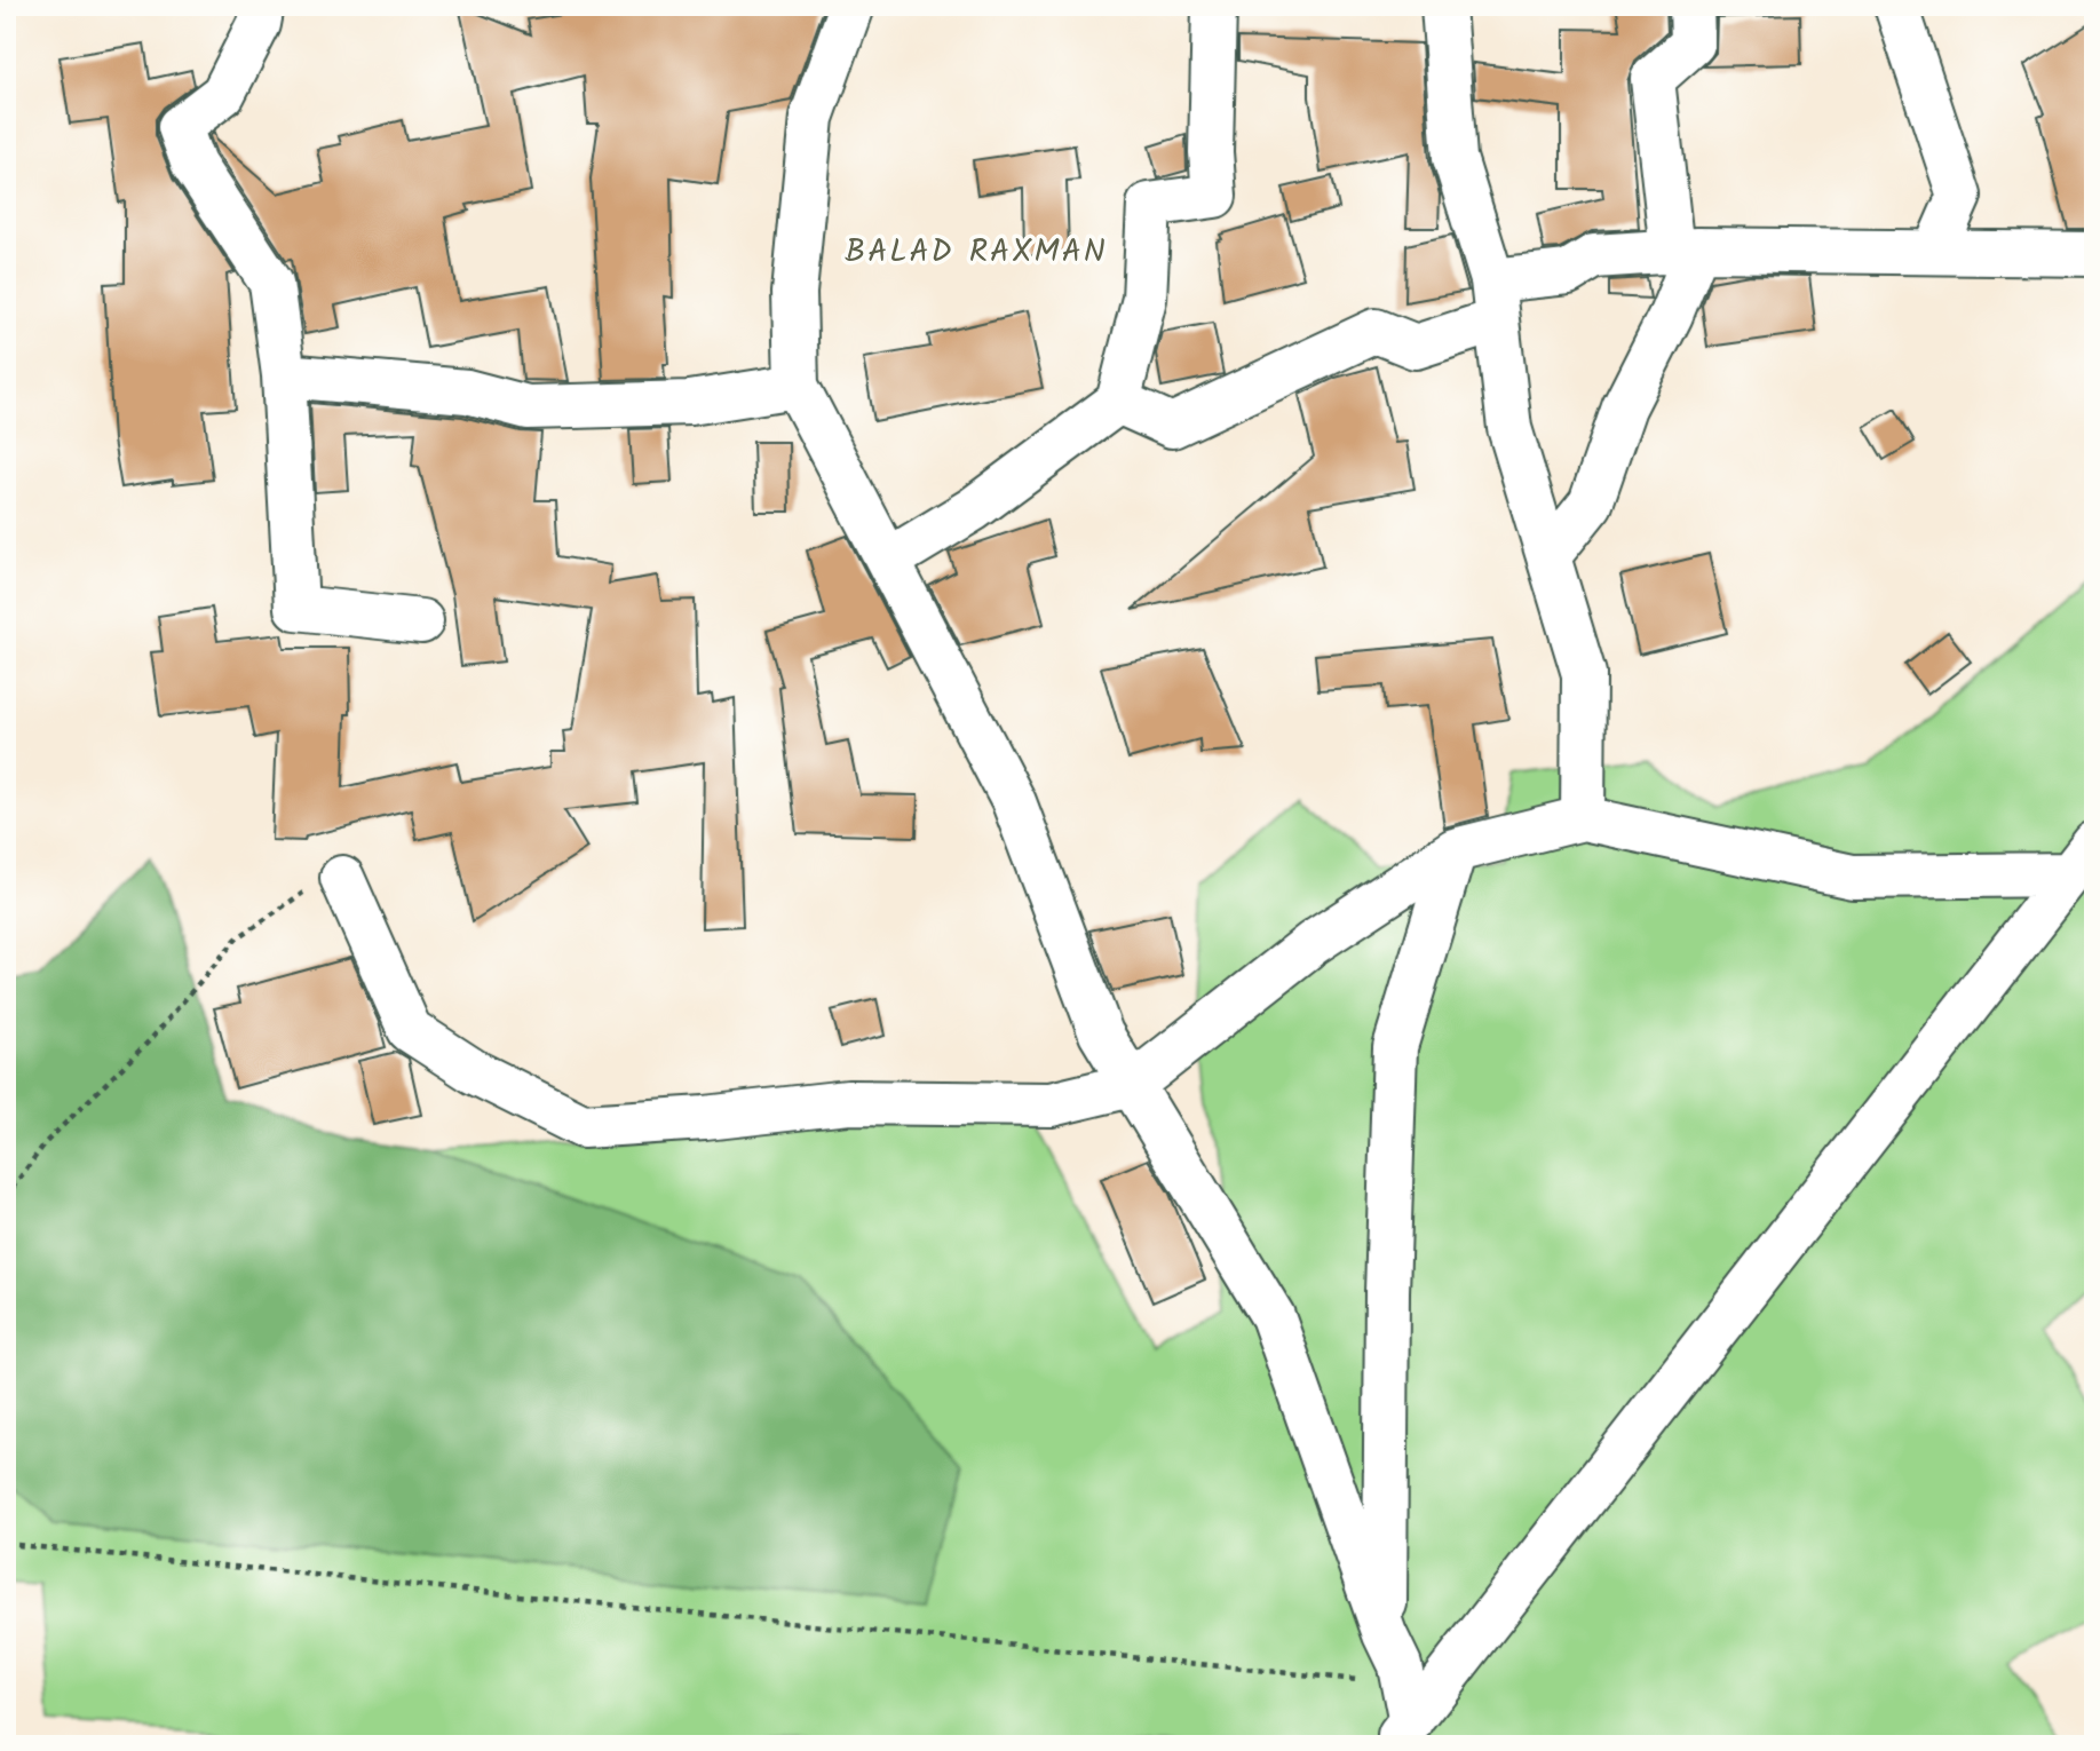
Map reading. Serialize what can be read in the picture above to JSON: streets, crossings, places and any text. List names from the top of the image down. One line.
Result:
{"districts":["BALAD RAXMAN"]}
